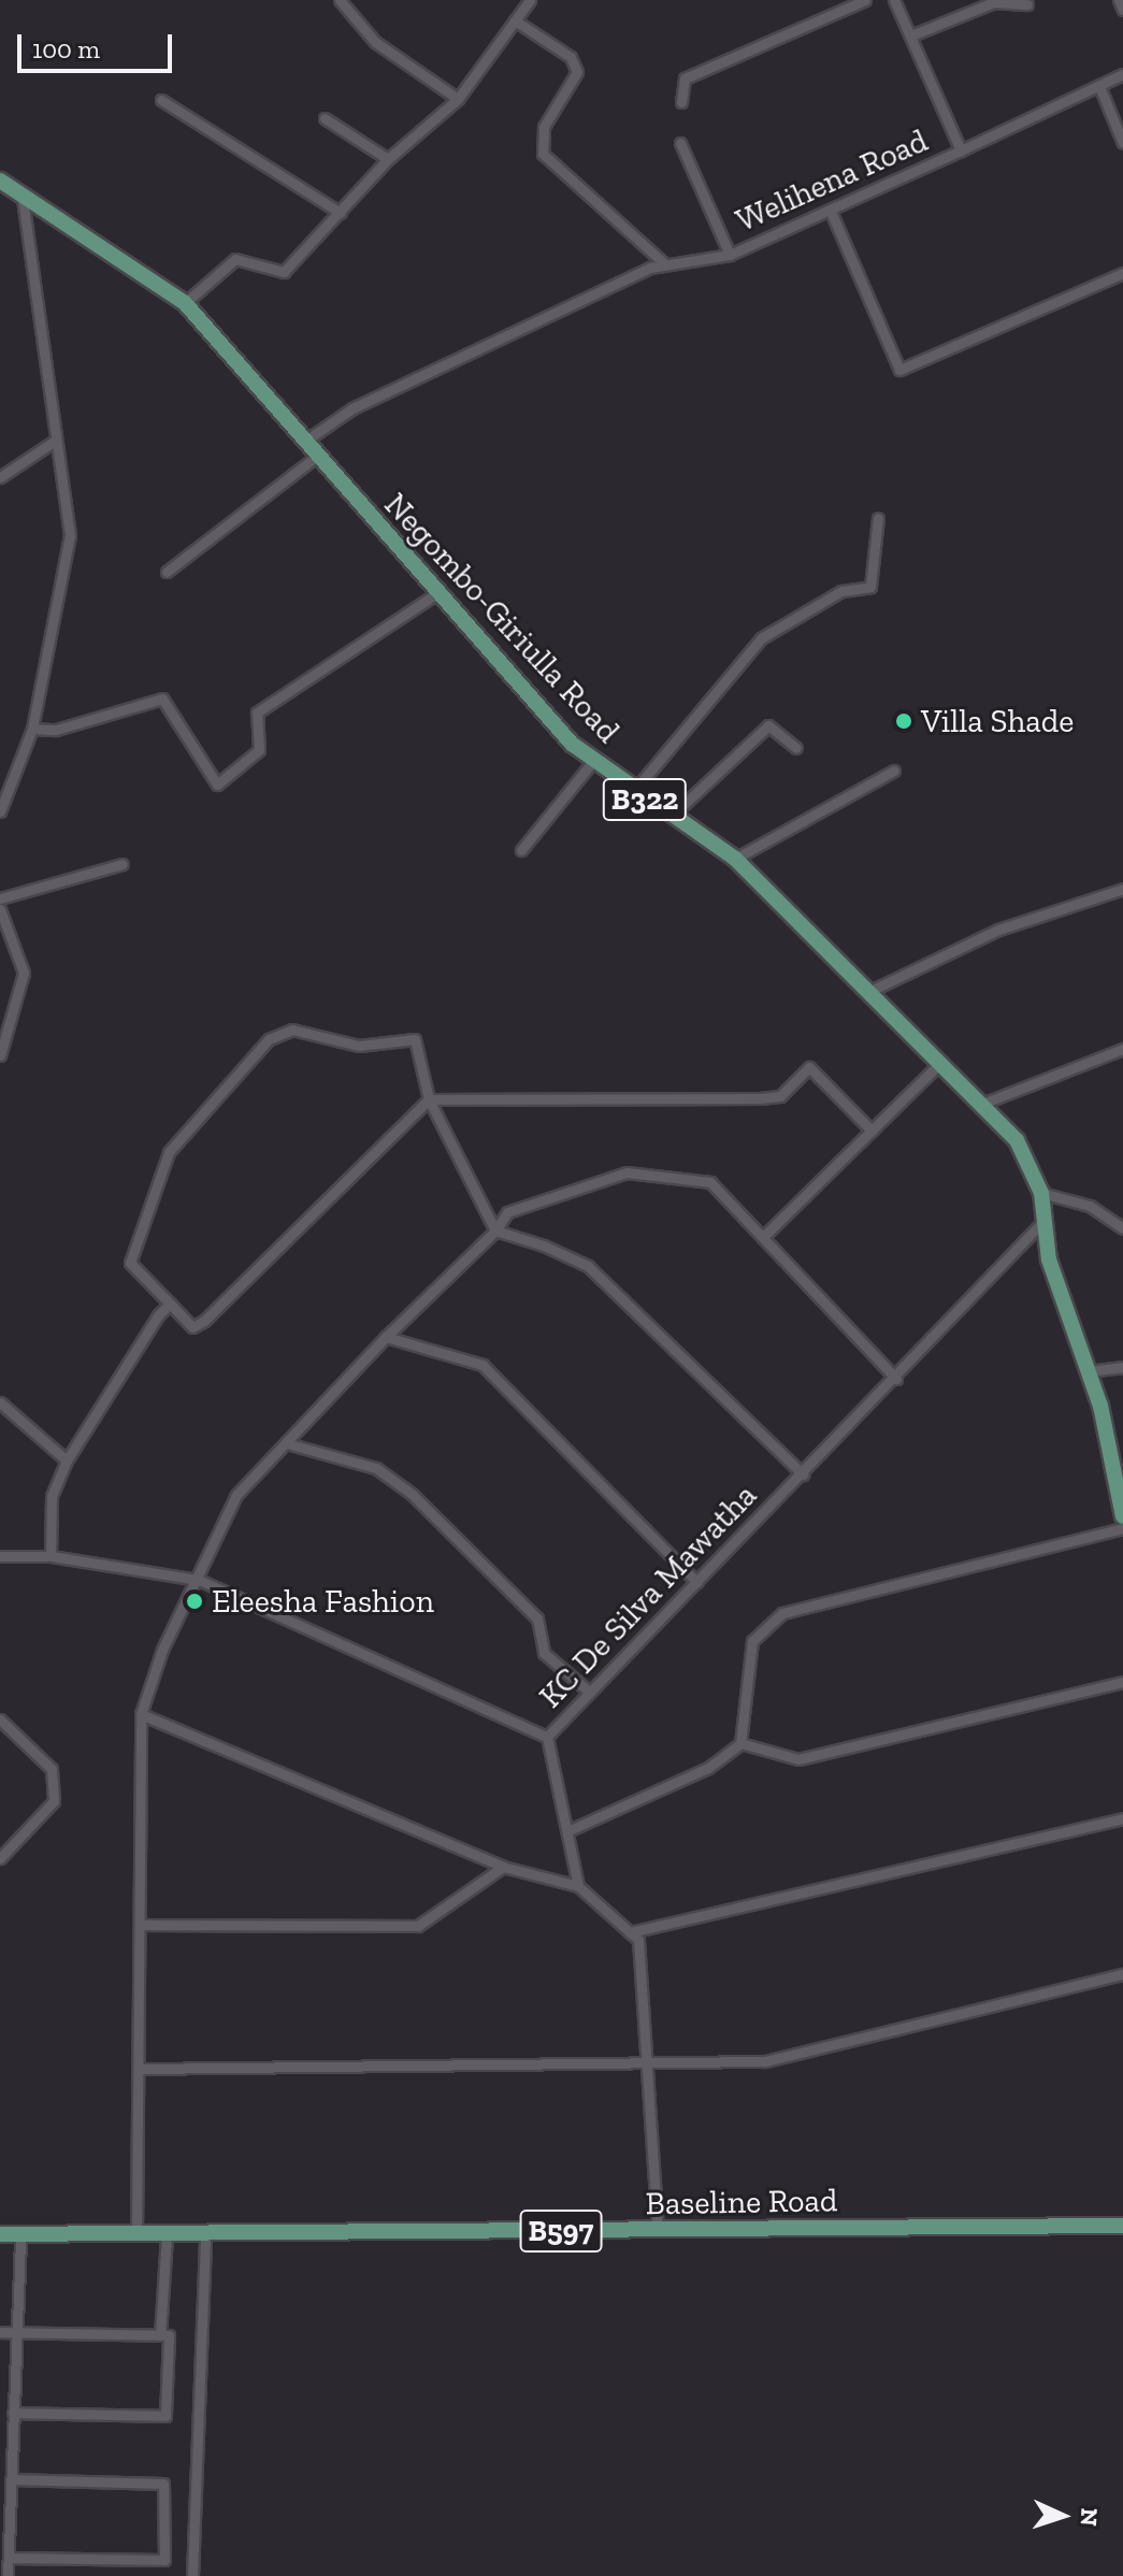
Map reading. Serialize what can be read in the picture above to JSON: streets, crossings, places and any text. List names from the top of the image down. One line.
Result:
{"streets":{"main road":["Negombo-Giriulla Road","B322","Baseline Road","B597"],"street":["Welihena Road","KC De Silva Mawatha"]},"crossings":[["Welihena Road","Negombo-Giriulla Road"],["Negombo-Giriulla Road","KC De Silva Mawatha"]],"places":["Villa Shade","Eleesha Fashion"],"scale_bar":"100 m","north":"right"}
